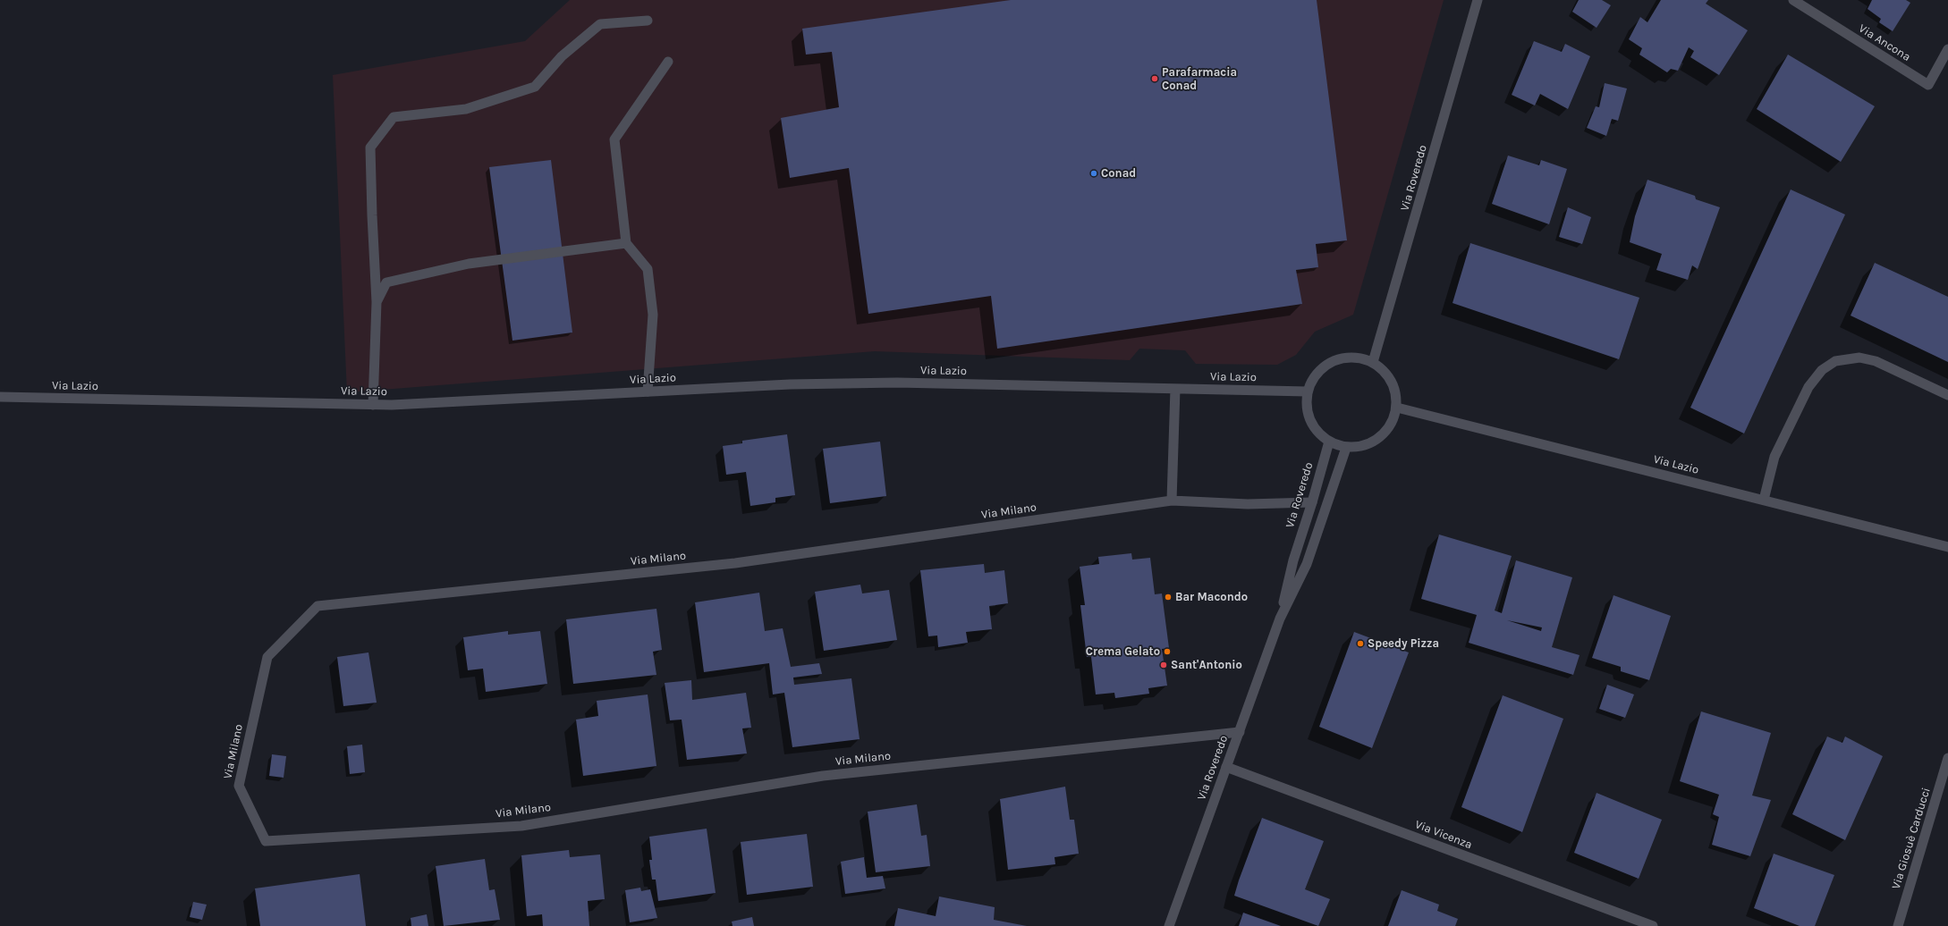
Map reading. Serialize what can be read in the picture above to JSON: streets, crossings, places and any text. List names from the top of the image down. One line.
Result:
{"streets":{"street":["Via Ancona","Via Roveredo","Via Lazio","Via Milano","Via Vicenza","Via Giosuè Carducci"]},"crossings":[["Via Roveredo","Via Lazio"],["Via Roveredo","Via Milano"],["Via Roveredo","Via Vicenza"]],"places":["Parafarmacia Conad","Conad","Bar Macondo","Speedy Pizza","Crema Gelato","Sant'Antonio"]}
